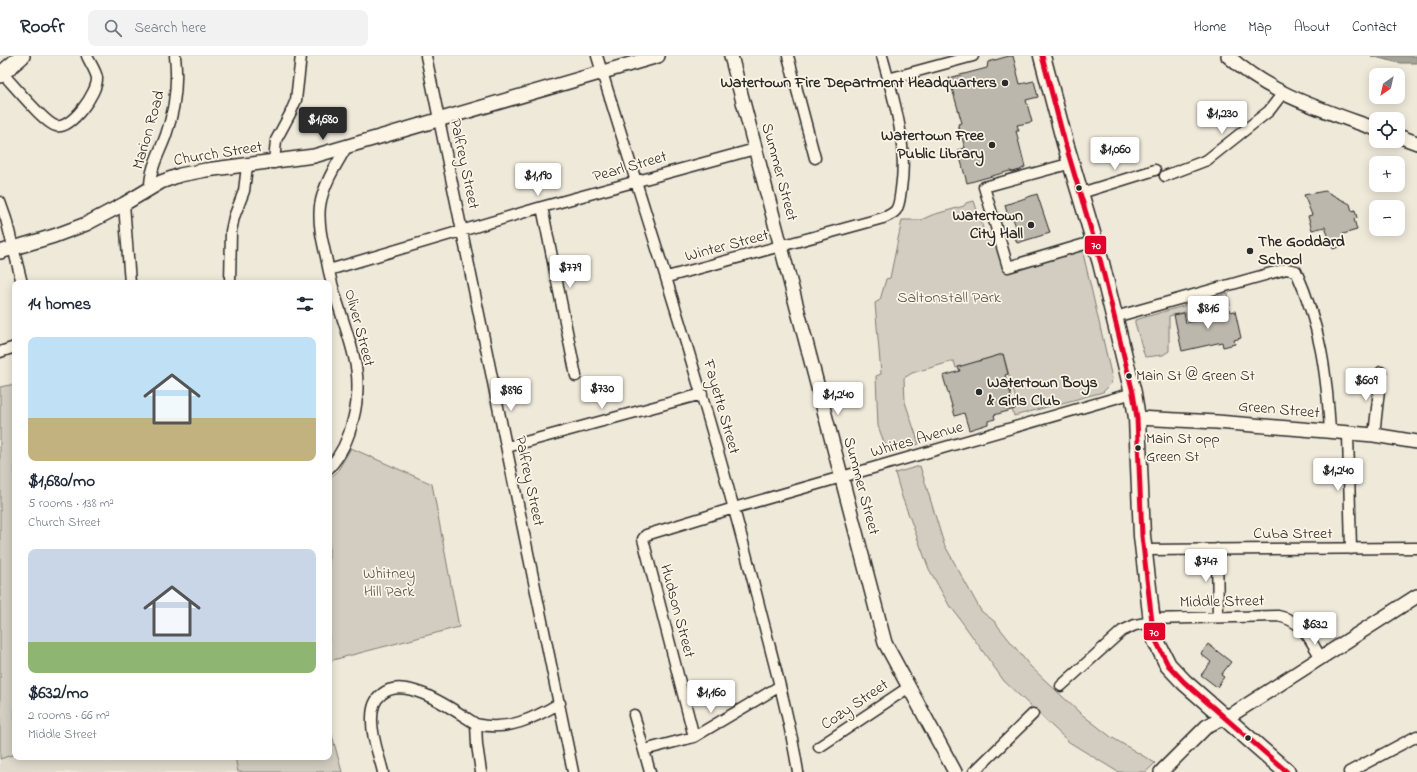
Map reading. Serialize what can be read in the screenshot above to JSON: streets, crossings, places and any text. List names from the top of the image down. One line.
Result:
{"streets":{"street":["Marion Road","Church Street","Palfrey Street","Pearl Street","Summer Street","Winter Street","Oliver Street","Fayette Street","Green Street","Whites Avenue","Cuba Street","Middle Street","Hudson Street","Cozy Street"]},"crossings":[["Marion Road","Church Street"],["Church Street","Palfrey Street"],["Church Street","Oliver Street"],["Church Street","Fayette Street"],["Palfrey Street","Pearl Street"],["Pearl Street","Summer Street"],["Pearl Street","Oliver Street"],["Pearl Street","Fayette Street"],["Summer Street","Winter Street"],["Summer Street","Whites Avenue"],["Summer Street","Cozy Street"],["Winter Street","Fayette Street"],["Fayette Street","Whites Avenue"],["Whites Avenue","Hudson Street"]],"parks":["Saltonstall Park","Whitney Hill Park"],"places":["Watertown Fire Department Headquarters","Watertown Free Public Library","Watertown City Hall","The Goddard School","Main St @ Green St","Watertown Boys & Girls Club","Main St opp Green St"],"lines":["transit line 70"],"north":"bottom left","page":{"header":"Roofr","search":"Search here","nav":["Home","Map","About","Contact"],"map_buttons":["+","−"],"price":["$1,230","$1,680","$1,060","$1,190","$779","$816","$609","$730","$896","$1,240","$1,240","$747","$632","$1,160"],"heading":"14 homes","list":[{"name":"$1,680/mo","note":"5 rooms · 138 m² · Church Street"},{"name":"$632/mo","note":"2 rooms · 66 m² · Middle Street"}]}}
